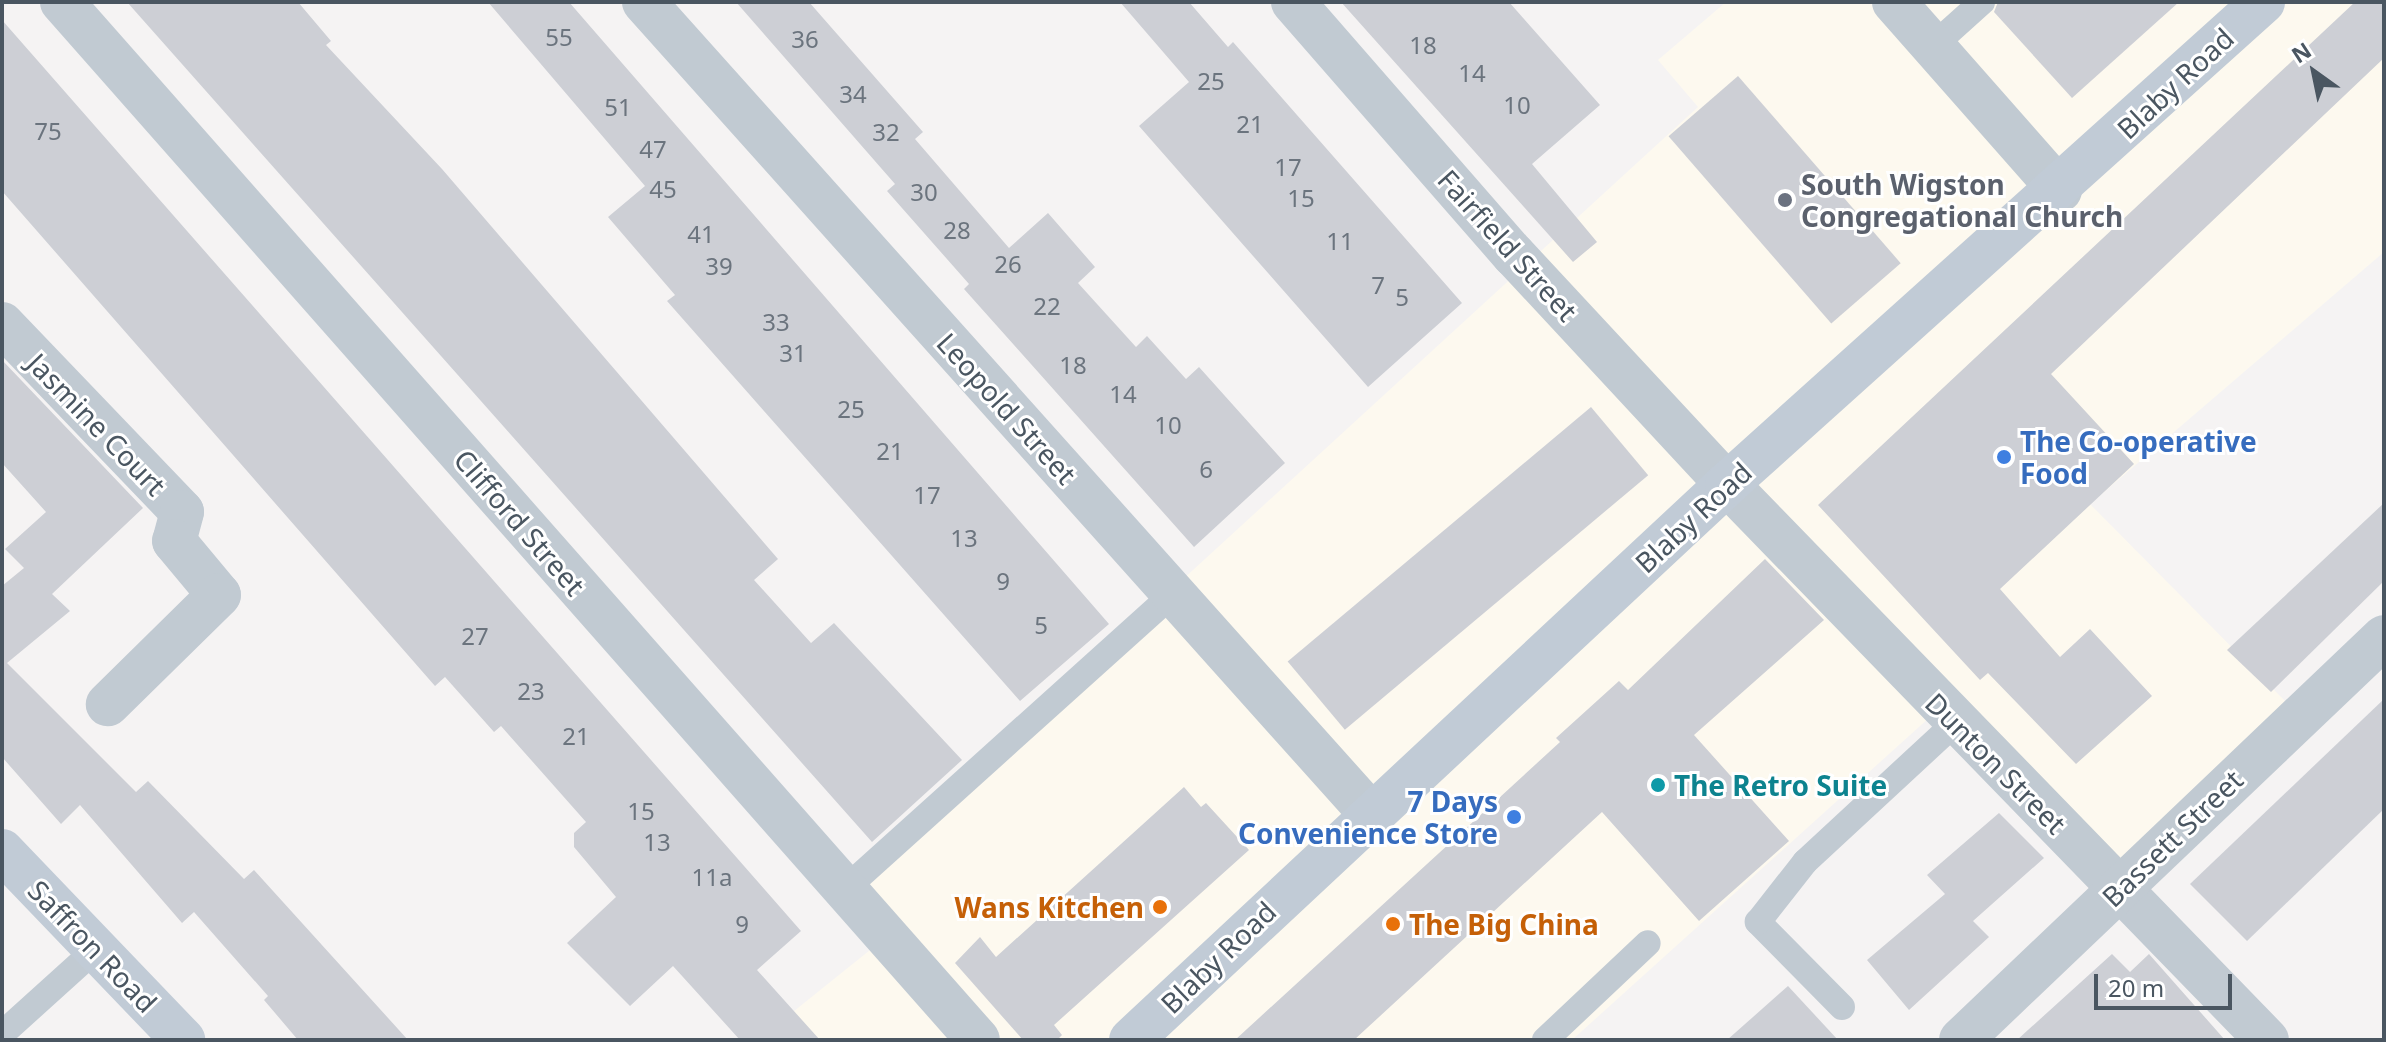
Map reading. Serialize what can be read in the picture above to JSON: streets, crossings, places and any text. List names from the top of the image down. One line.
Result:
{"streets":{"main road":["Blaby Road","Saffron Road"],"street":["Fairfield Street","Leopold Street","Jasmine Court","Clifford Street","Dunton Street","Bassett Street"]},"crossings":[["Blaby Road","Fairfield Street"],["Blaby Road","Leopold Street"],["Blaby Road","Dunton Street"],["Fairfield Street","Dunton Street"],["Dunton Street","Bassett Street"]],"places":["South Wigston Congregational Church","The Co-operative Food","The Retro Suite","7 Days Convenience Store","Wans Kitchen","The Big China"],"house_numbers":["55","36","18","14","25","34","10","51","21","75","32","47","17","45","30","15","28","41","11","26","39","7","5","22","33","31","18","14","25","10","21","6","17","13","9","5","27","23","21","15","13","11a","9"],"scale_bar":"20 m","north":"top left"}
